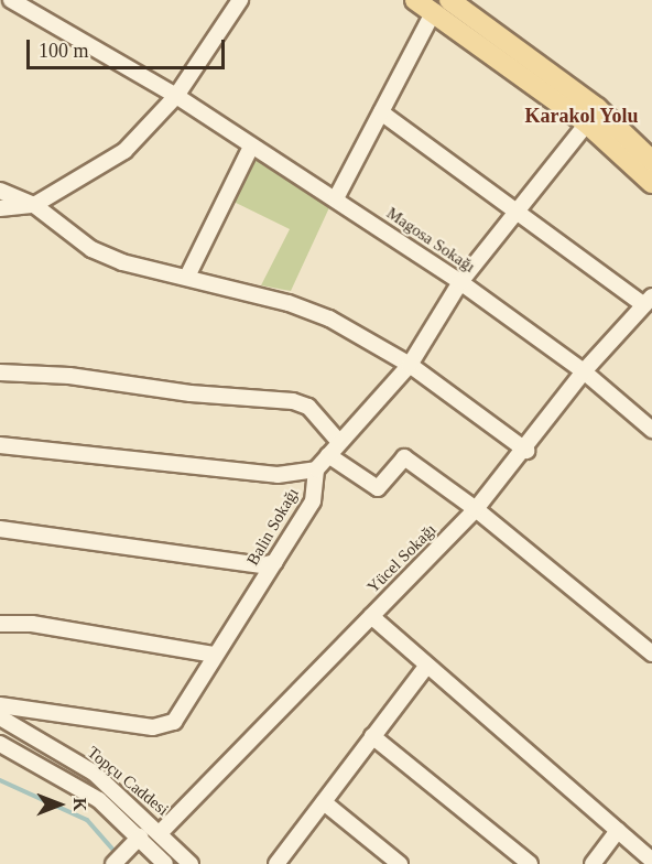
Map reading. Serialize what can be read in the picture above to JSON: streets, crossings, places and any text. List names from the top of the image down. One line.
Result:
{"streets":{"street":["Magosa Sokağı","Balin Sokağı","Yücel Sokağı","Topçu Caddesi"]},"crossings":[["Magosa Sokağı","Yücel Sokağı"],["Yücel Sokağı","Topçu Caddesi"]],"districts":["Karakol Yolu"],"scale_bar":"100 m","north":"right"}
